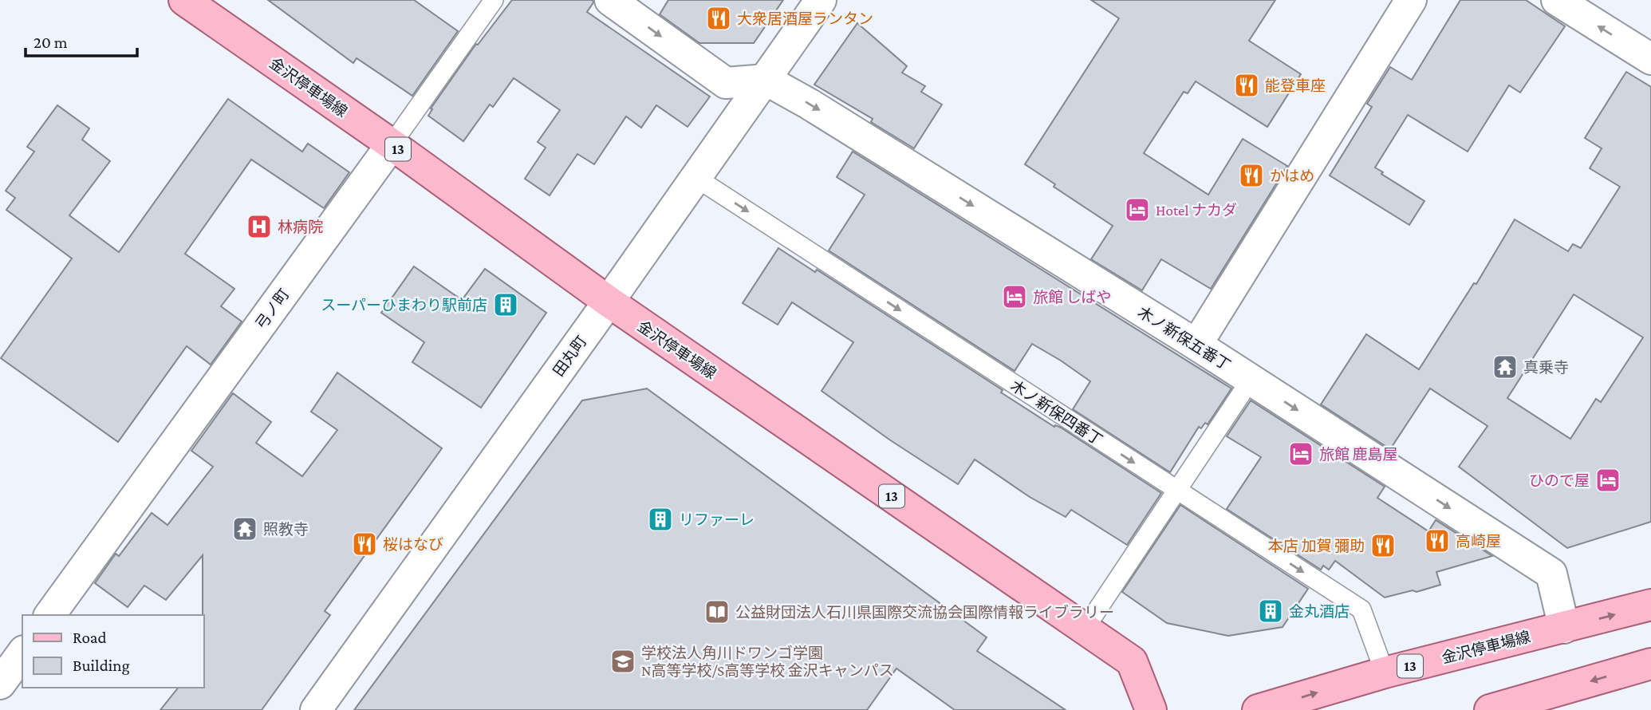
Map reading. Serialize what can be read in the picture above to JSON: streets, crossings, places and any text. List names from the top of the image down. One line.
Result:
{"streets":{"main road":["金沢停車場線","13"],"street":["弓ノ町","木ノ新保五番丁","田丸町"],"lane":["木ノ新保四番丁"]},"crossings":[["金沢停車場線","弓ノ町"],["金沢停車場線","木ノ新保五番丁"],["金沢停車場線","田丸町"],["金沢停車場線","木ノ新保四番丁"],["木ノ新保五番丁","田丸町"],["田丸町","木ノ新保四番丁"]],"one_way":["木ノ新保五番丁","木ノ新保四番丁"],"places":{"restaurant":["大衆居酒屋ランタン","能登車座","かはめ","高崎屋","桜はなび","本店 加賀 彌助"],"hotel":["Hotel ナカダ","旅館 しばや","旅館 鹿島屋","ひので屋"],"hospital":["林病院"],"building":["スーパーひまわり駅前店","リファーレ","金丸酒店"],"temple":["真乗寺","照教寺"],"library":["公益財団法人石川県国際交流協会国際情報ライブラリー"],"school or university":["学校法人角川ドワンゴ学園 N高等学校/S高等学校 金沢キャンパス"]},"legend":["Road","Building"],"scale_bar":"20 m"}
